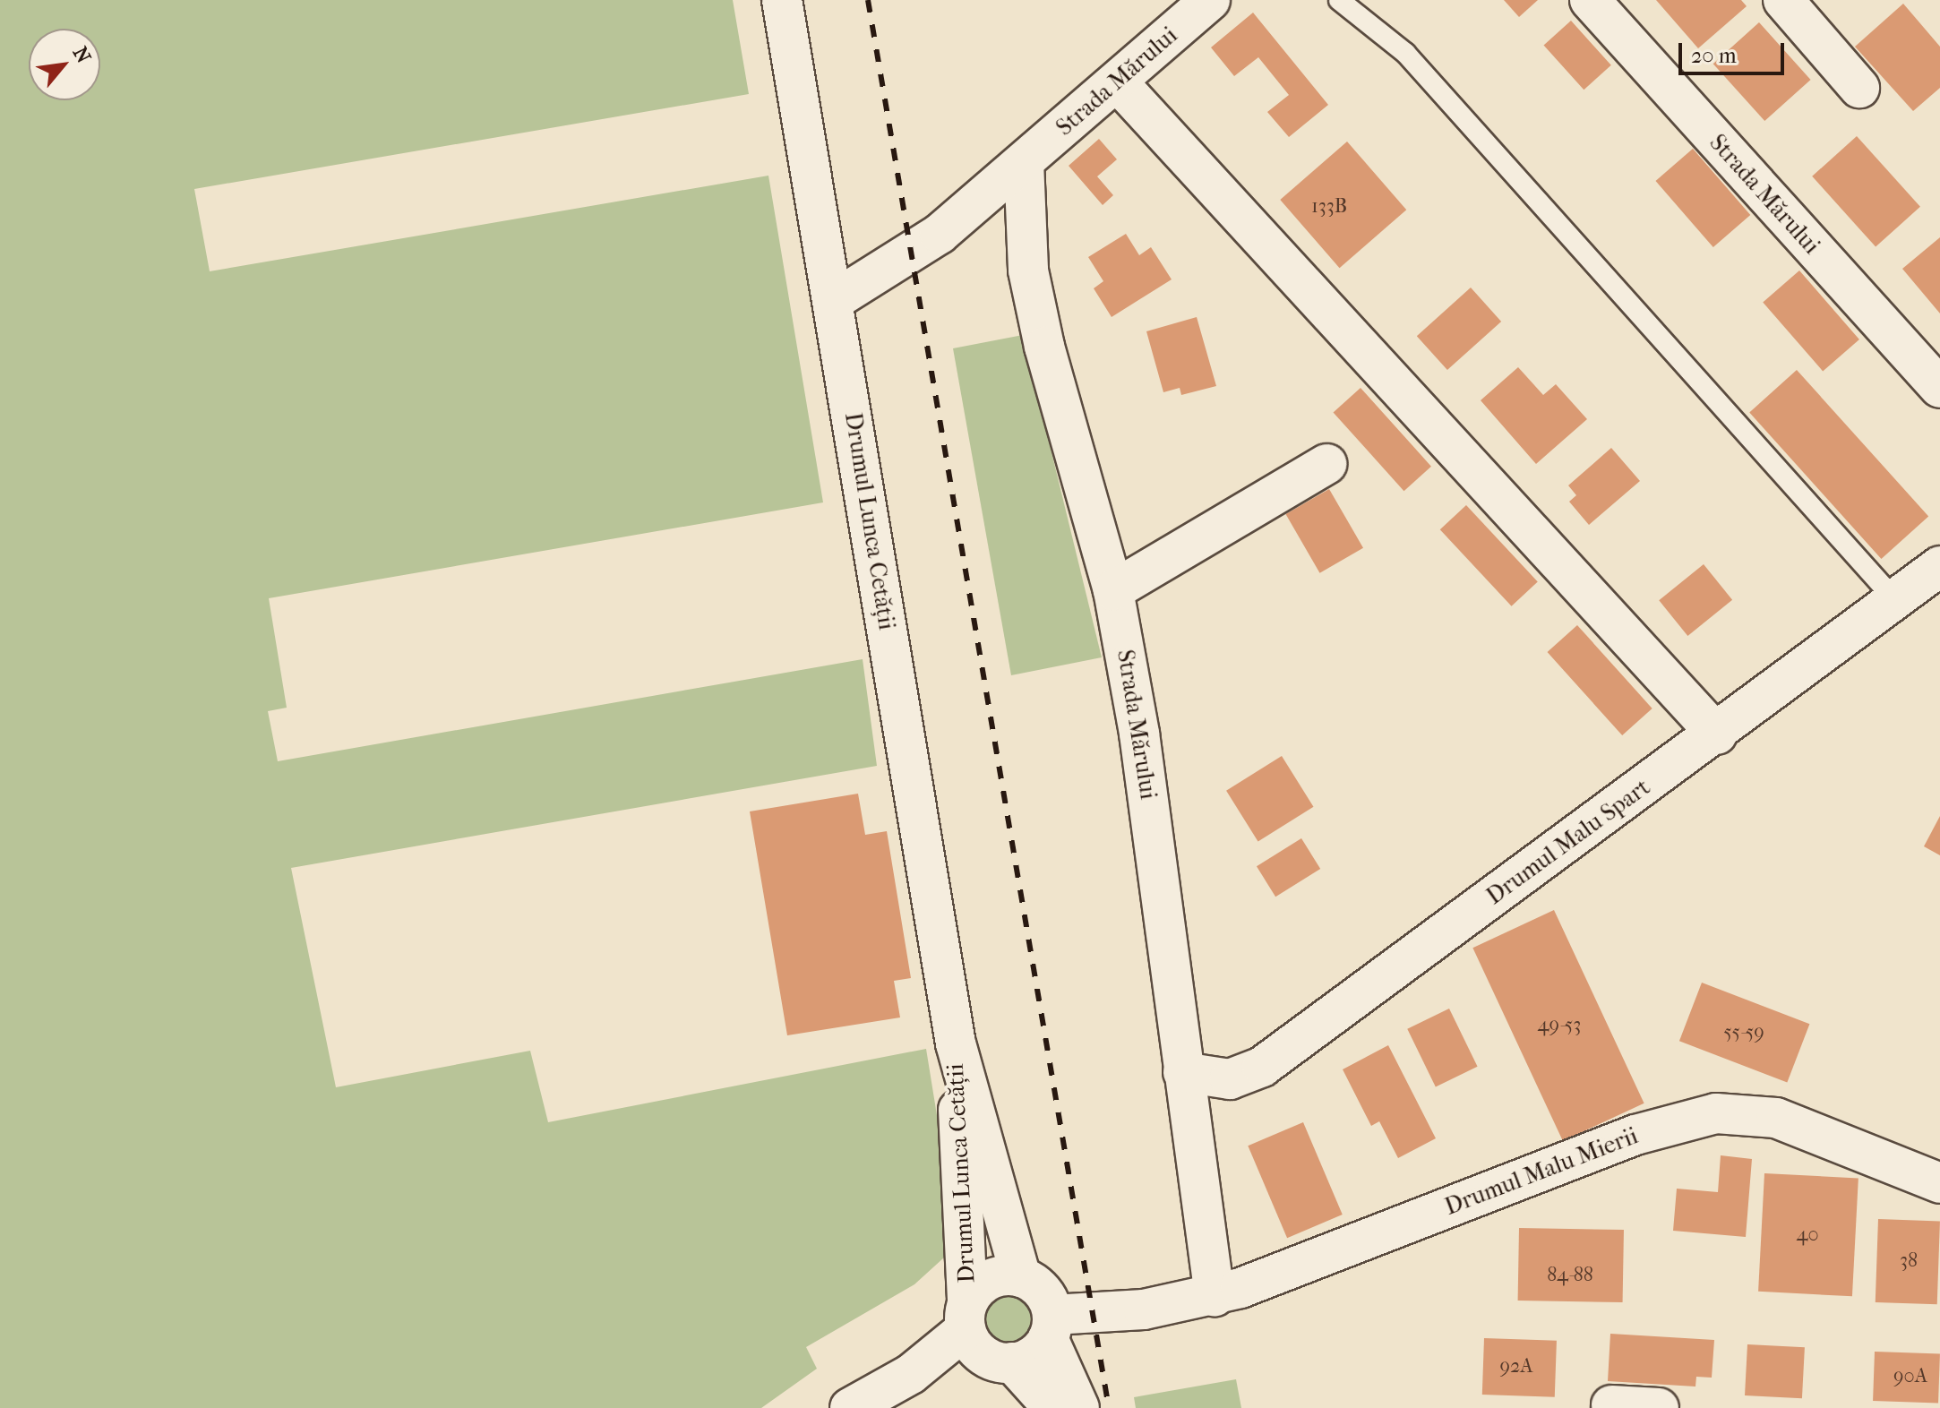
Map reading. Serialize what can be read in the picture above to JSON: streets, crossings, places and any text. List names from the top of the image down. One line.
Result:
{"streets":{"street":["Strada Mărului","Drumul Lunca Cetății","Drumul Malu Spart","Drumul Malu Mierii"]},"crossings":[["Strada Mărului","Drumul Lunca Cetății"],["Strada Mărului","Drumul Malu Spart"],["Strada Mărului","Drumul Malu Mierii"],["Drumul Lunca Cetății","Drumul Malu Mierii"]],"house_numbers":["133B","49-53","55-59","40","38","84-88","92A","90A"],"scale_bar":"20 m","north":"top right"}
